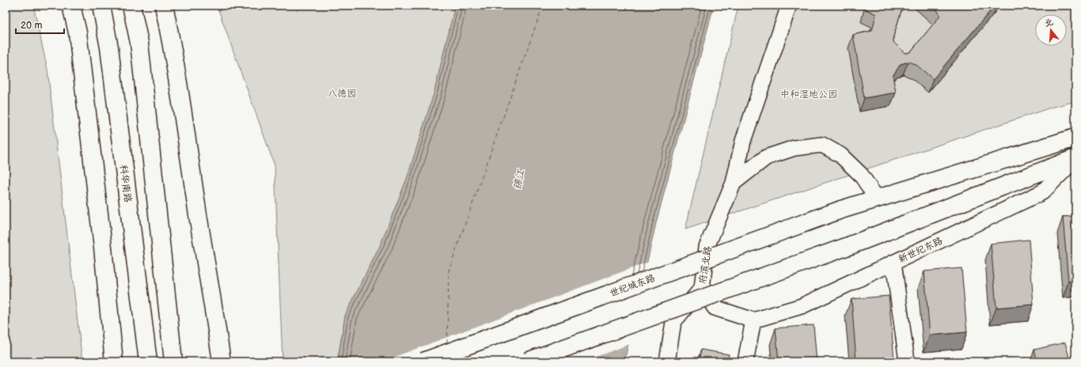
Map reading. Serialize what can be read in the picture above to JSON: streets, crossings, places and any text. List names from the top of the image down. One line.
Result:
{"streets":{"main road":["科华南路","新世纪东路","世纪城东路"],"street":["府滨北路"]},"crossings":[["府滨北路","世纪城东路"]],"water":["锦江"],"parks":["八德园","中和湿地公园"],"scale_bar":"20 m","north":"top"}
